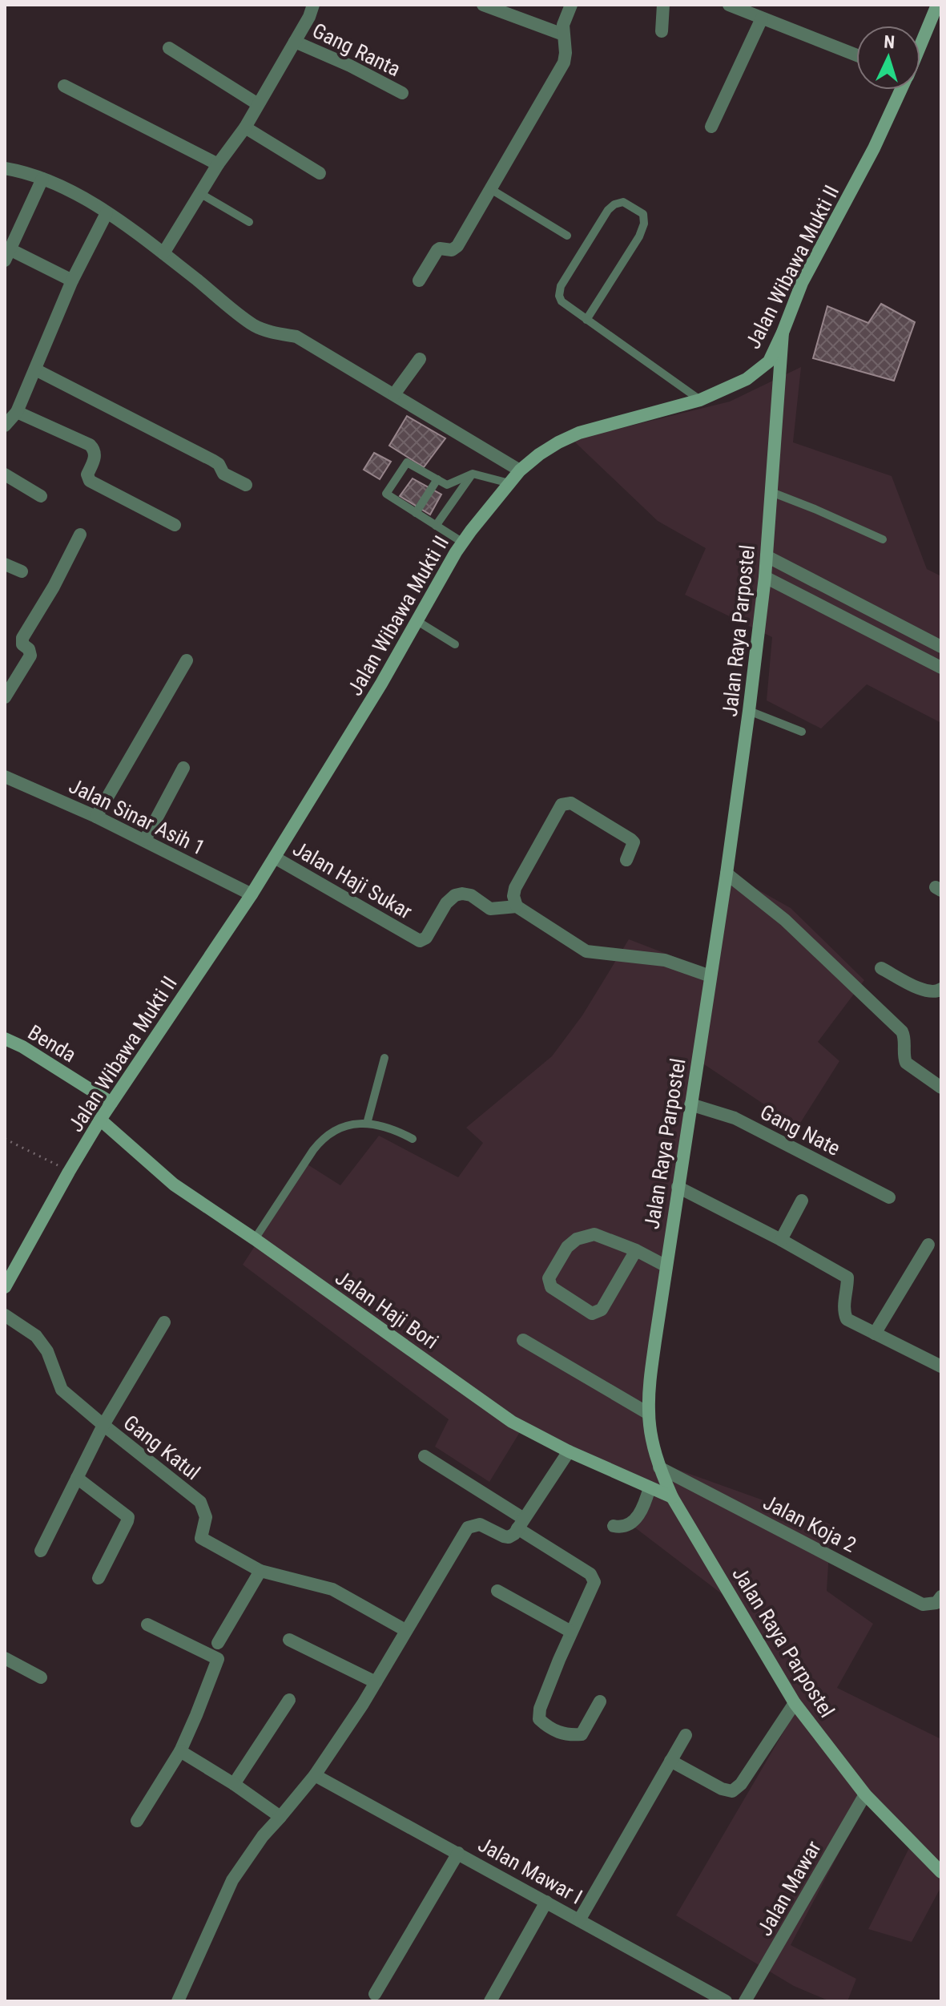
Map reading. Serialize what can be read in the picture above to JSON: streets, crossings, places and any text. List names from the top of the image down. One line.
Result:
{"streets":{"main road":["Jalan Wibawa Mukti II","Jalan Raya Parpostel","Benda","Jalan Haji Bori"],"street":["Gang Ranta","Jalan Sinar Asih 1","Jalan Haji Sukar","Gang Nate","Gang Katul","Jalan Koja 2","Jalan Mawar I","Jalan Mawar"]},"crossings":[["Jalan Wibawa Mukti II","Jalan Raya Parpostel"],["Jalan Wibawa Mukti II","Jalan Sinar Asih 1"],["Jalan Wibawa Mukti II","Jalan Haji Sukar"],["Jalan Wibawa Mukti II","Benda"],["Jalan Wibawa Mukti II","Jalan Haji Bori"],["Jalan Raya Parpostel","Gang Nate"],["Jalan Raya Parpostel","Jalan Haji Bori"],["Jalan Raya Parpostel","Jalan Koja 2"],["Jalan Raya Parpostel","Jalan Mawar"]],"north":"top"}
